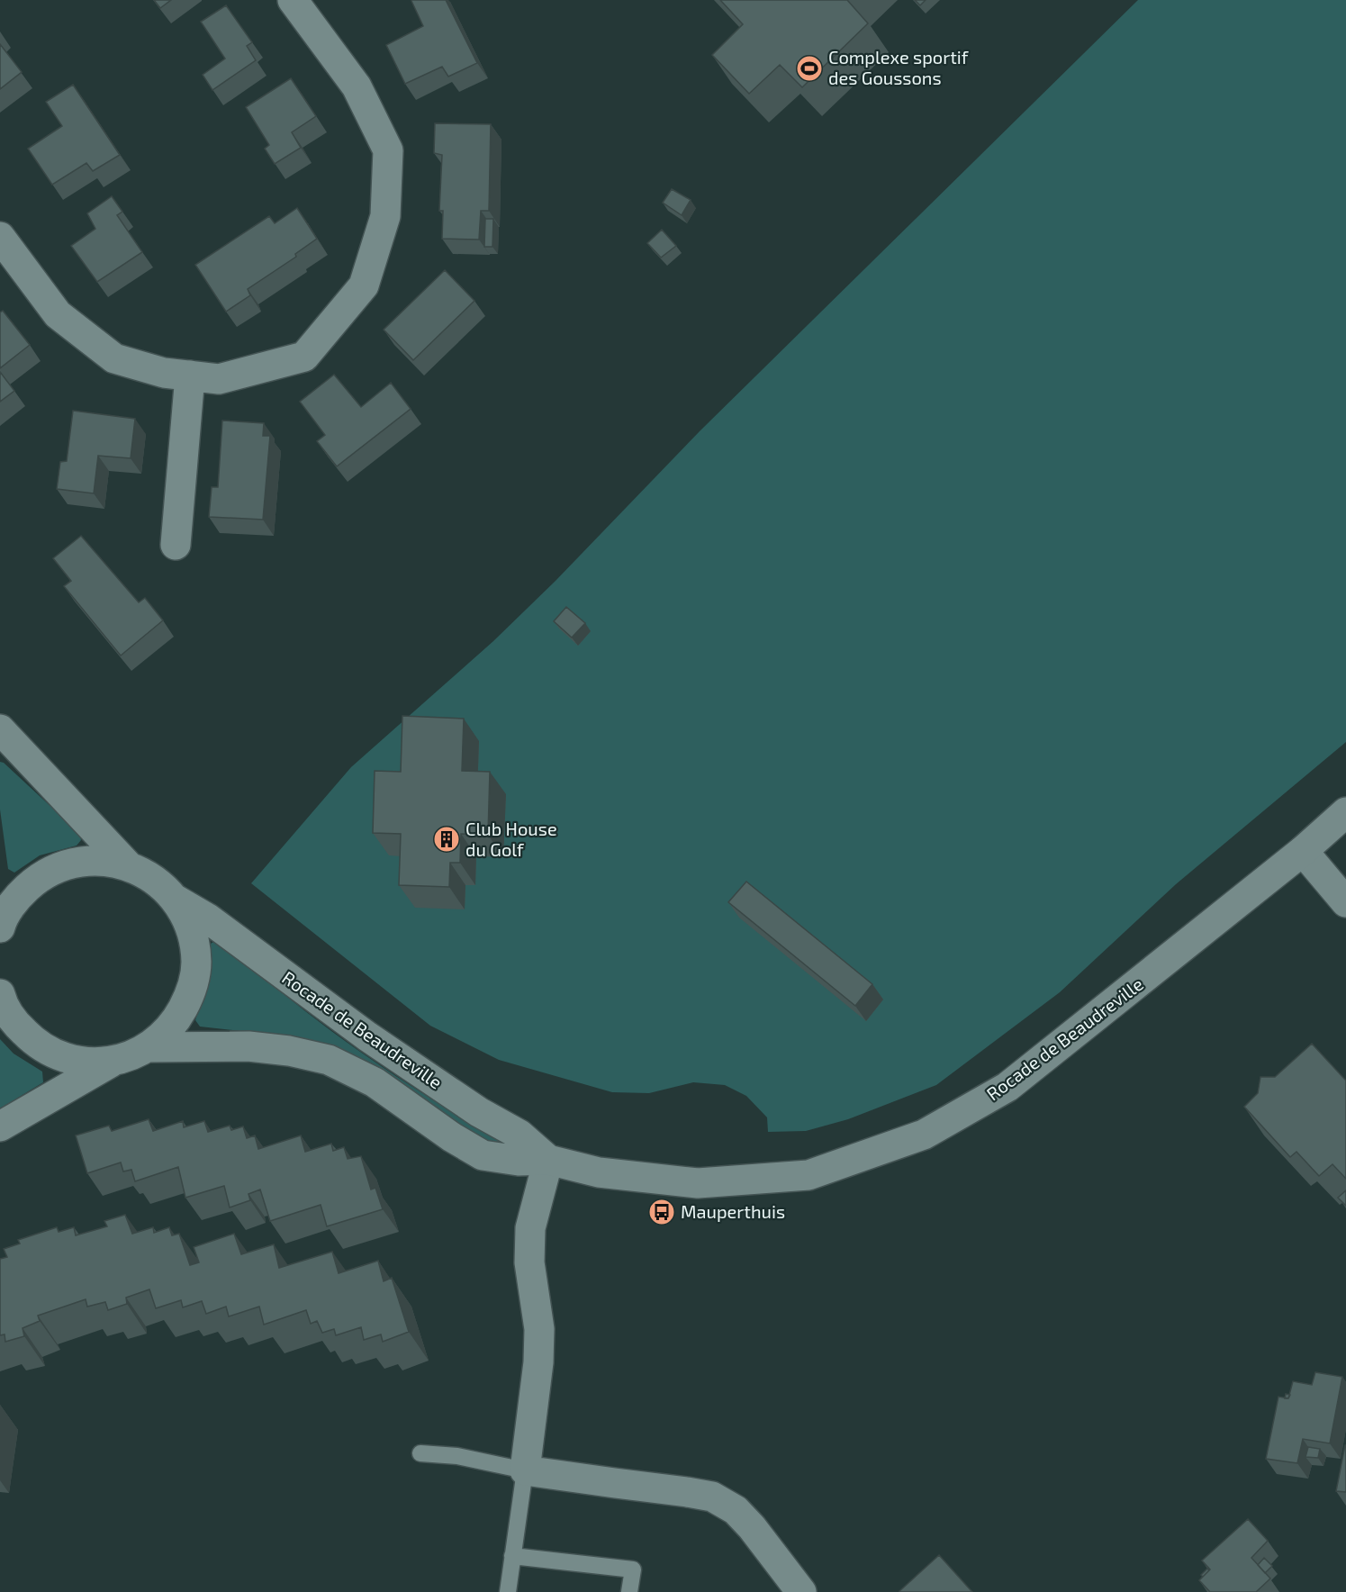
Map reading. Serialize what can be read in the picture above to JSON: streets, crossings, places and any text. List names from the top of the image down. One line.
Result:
{"streets":{"street":["Rocade de Beaudreville"]},"places":{"sports":["Complexe sportif des Goussons"],"building":["Club House du Golf"],"bus stop":["Mauperthuis"]}}
